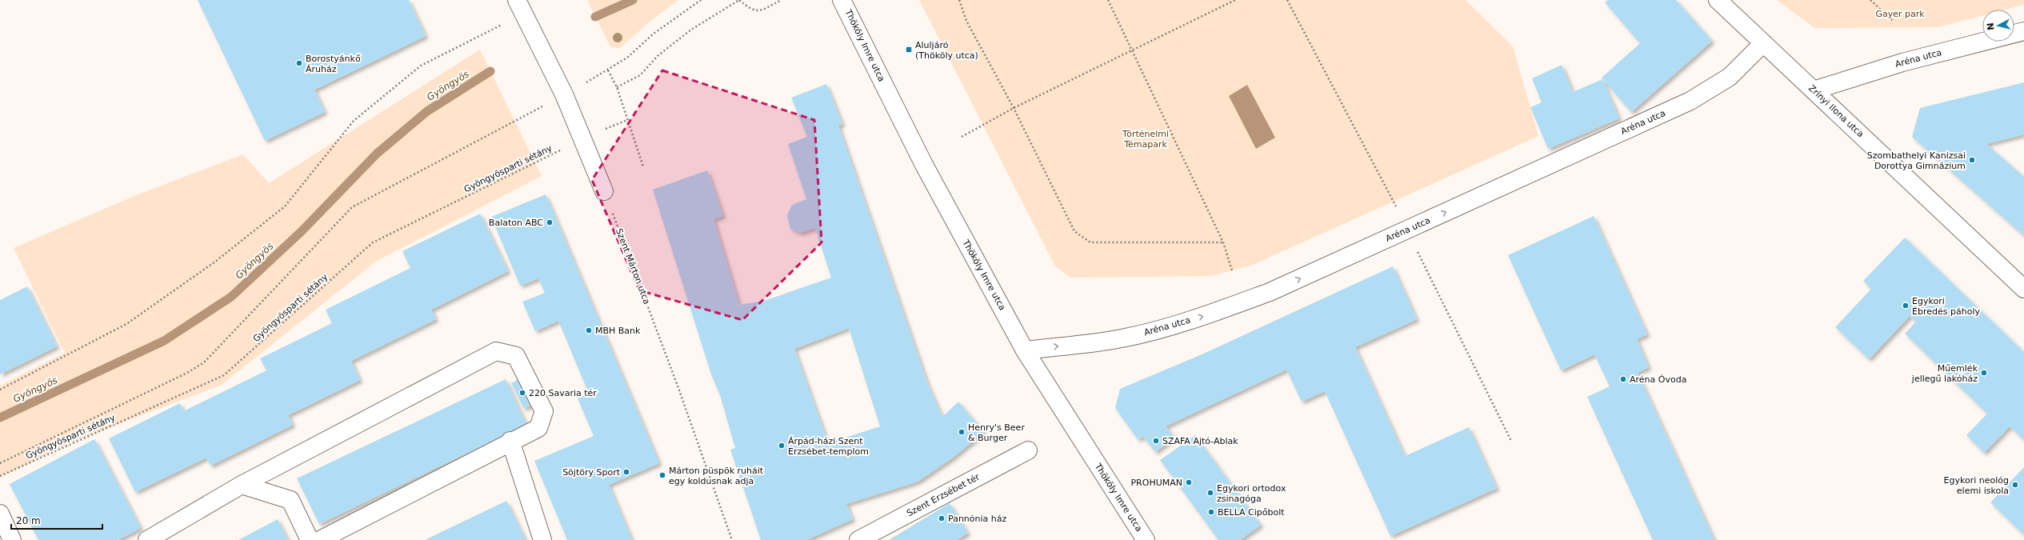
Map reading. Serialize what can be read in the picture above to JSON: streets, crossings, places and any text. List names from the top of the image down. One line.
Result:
{"streets":{"street":["Thököly Imre utca","Aréna utca","Zrínyi Ilona utca","Szent Erzsébet tér"],"path":["Gyöngyösparti sétány","Szent Márton utca"]},"crossings":[["Thököly Imre utca","Aréna utca"],["Aréna utca","Zrínyi Ilona utca"]],"one_way":["Aréna utca"],"water":["Gyöngyös"],"parks":["Gayer park","Történelmi Témapark"],"places":{"transit":["Aluljáró (Thököly utca)"],"other":["Borostyánkő Áruház","Szombathelyi Kanizsai Dorottya Gimnázium","Balaton ABC","Egykori Ébredés páholy","MBH Bank","Műemlék jellegű lakóház","Aréna Óvoda","220 Savaria tér","Henry's Beer & Burger","SZAFA Ajtó-Ablak","Árpád-házi Szent Erzsébet-templom","Söjtöry Sport","Márton püspök ruháit egy koldusnak adja","PROHUMAN","Egykori neológ elemi iskola","Egykori ortodox zsinagóga","BELLA Cipőbolt","Pannónia ház"]},"scale_bar":"20 m","north":"left"}
